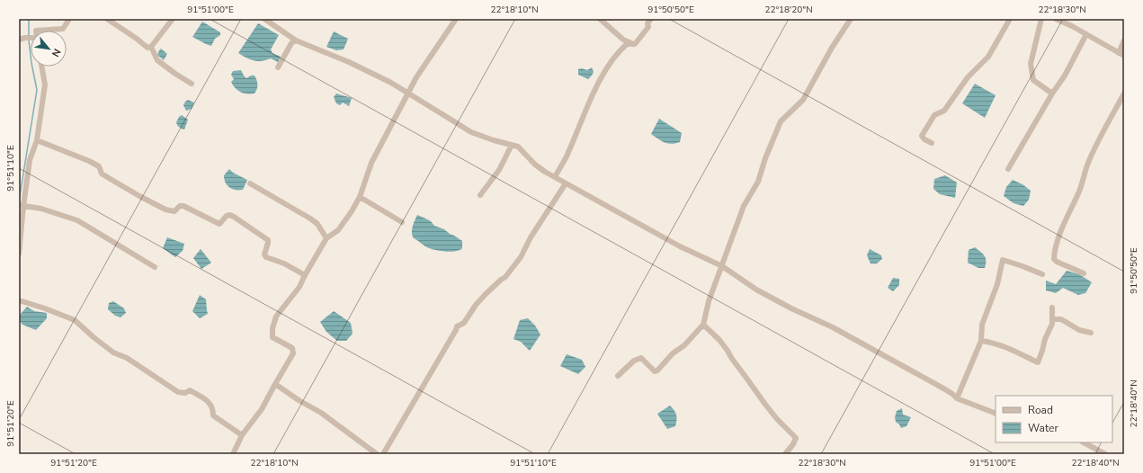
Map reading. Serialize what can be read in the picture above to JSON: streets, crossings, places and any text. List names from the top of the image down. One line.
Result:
{"legend":["Road","Water"],"north":"bottom right","coordinates":["91°51'00\"E","22°18'10\"N","91°50'50\"E","22°18'20\"N","22°18'30\"N","91°51'10\"E","22°18'40\"N","91°51'20\"E"]}
